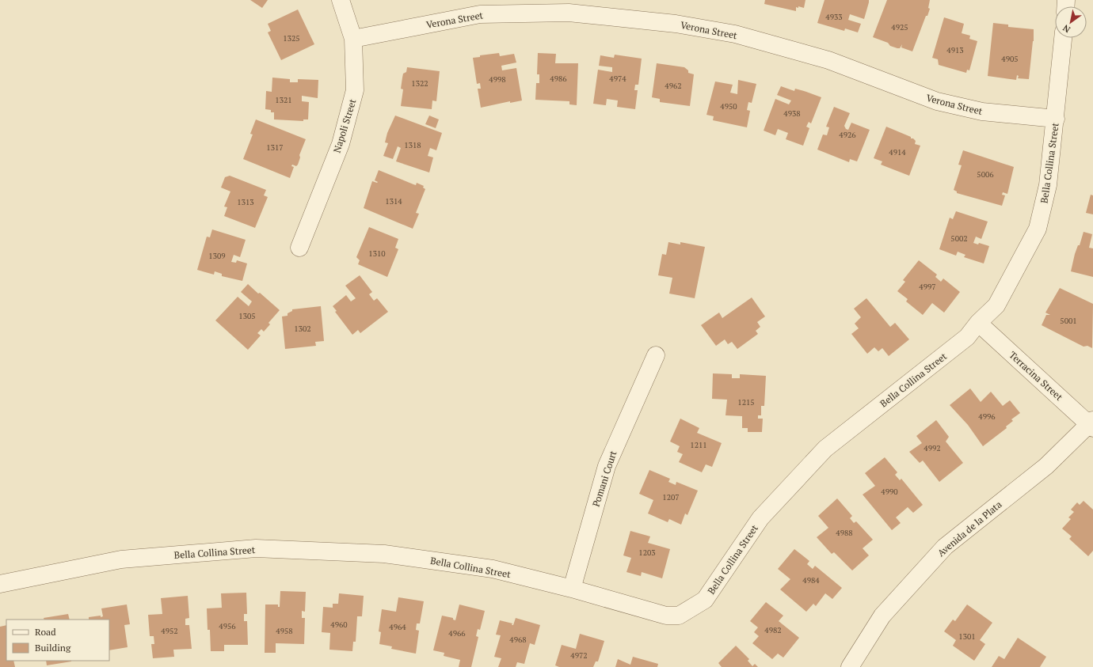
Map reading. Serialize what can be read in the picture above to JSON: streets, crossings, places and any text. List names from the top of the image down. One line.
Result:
{"streets":{"street":["Verona Street","Napoli Street","Bella Collina Street","Terracina Street","Pomani Court","Avenida de la Plata"]},"crossings":[["Verona Street","Napoli Street"],["Verona Street","Bella Collina Street"],["Bella Collina Street","Terracina Street"],["Bella Collina Street","Pomani Court"],["Terracina Street","Avenida de la Plata"]],"house_numbers":["4933","4925","1325","4913","4905","4986","4974","4998","1322","4962","1321","4950","4938","4926","1318","1317","4914","5006","1314","1313","5002","1310","1309","4997","1305","5001","1302","1215","4996","1211","4992","4990","1207","4988","1203","4984","4960","4956","4964","4982","4952","4958","4966","1301","4968","4972"],"legend":["Road","Building"],"north":"bottom left"}
